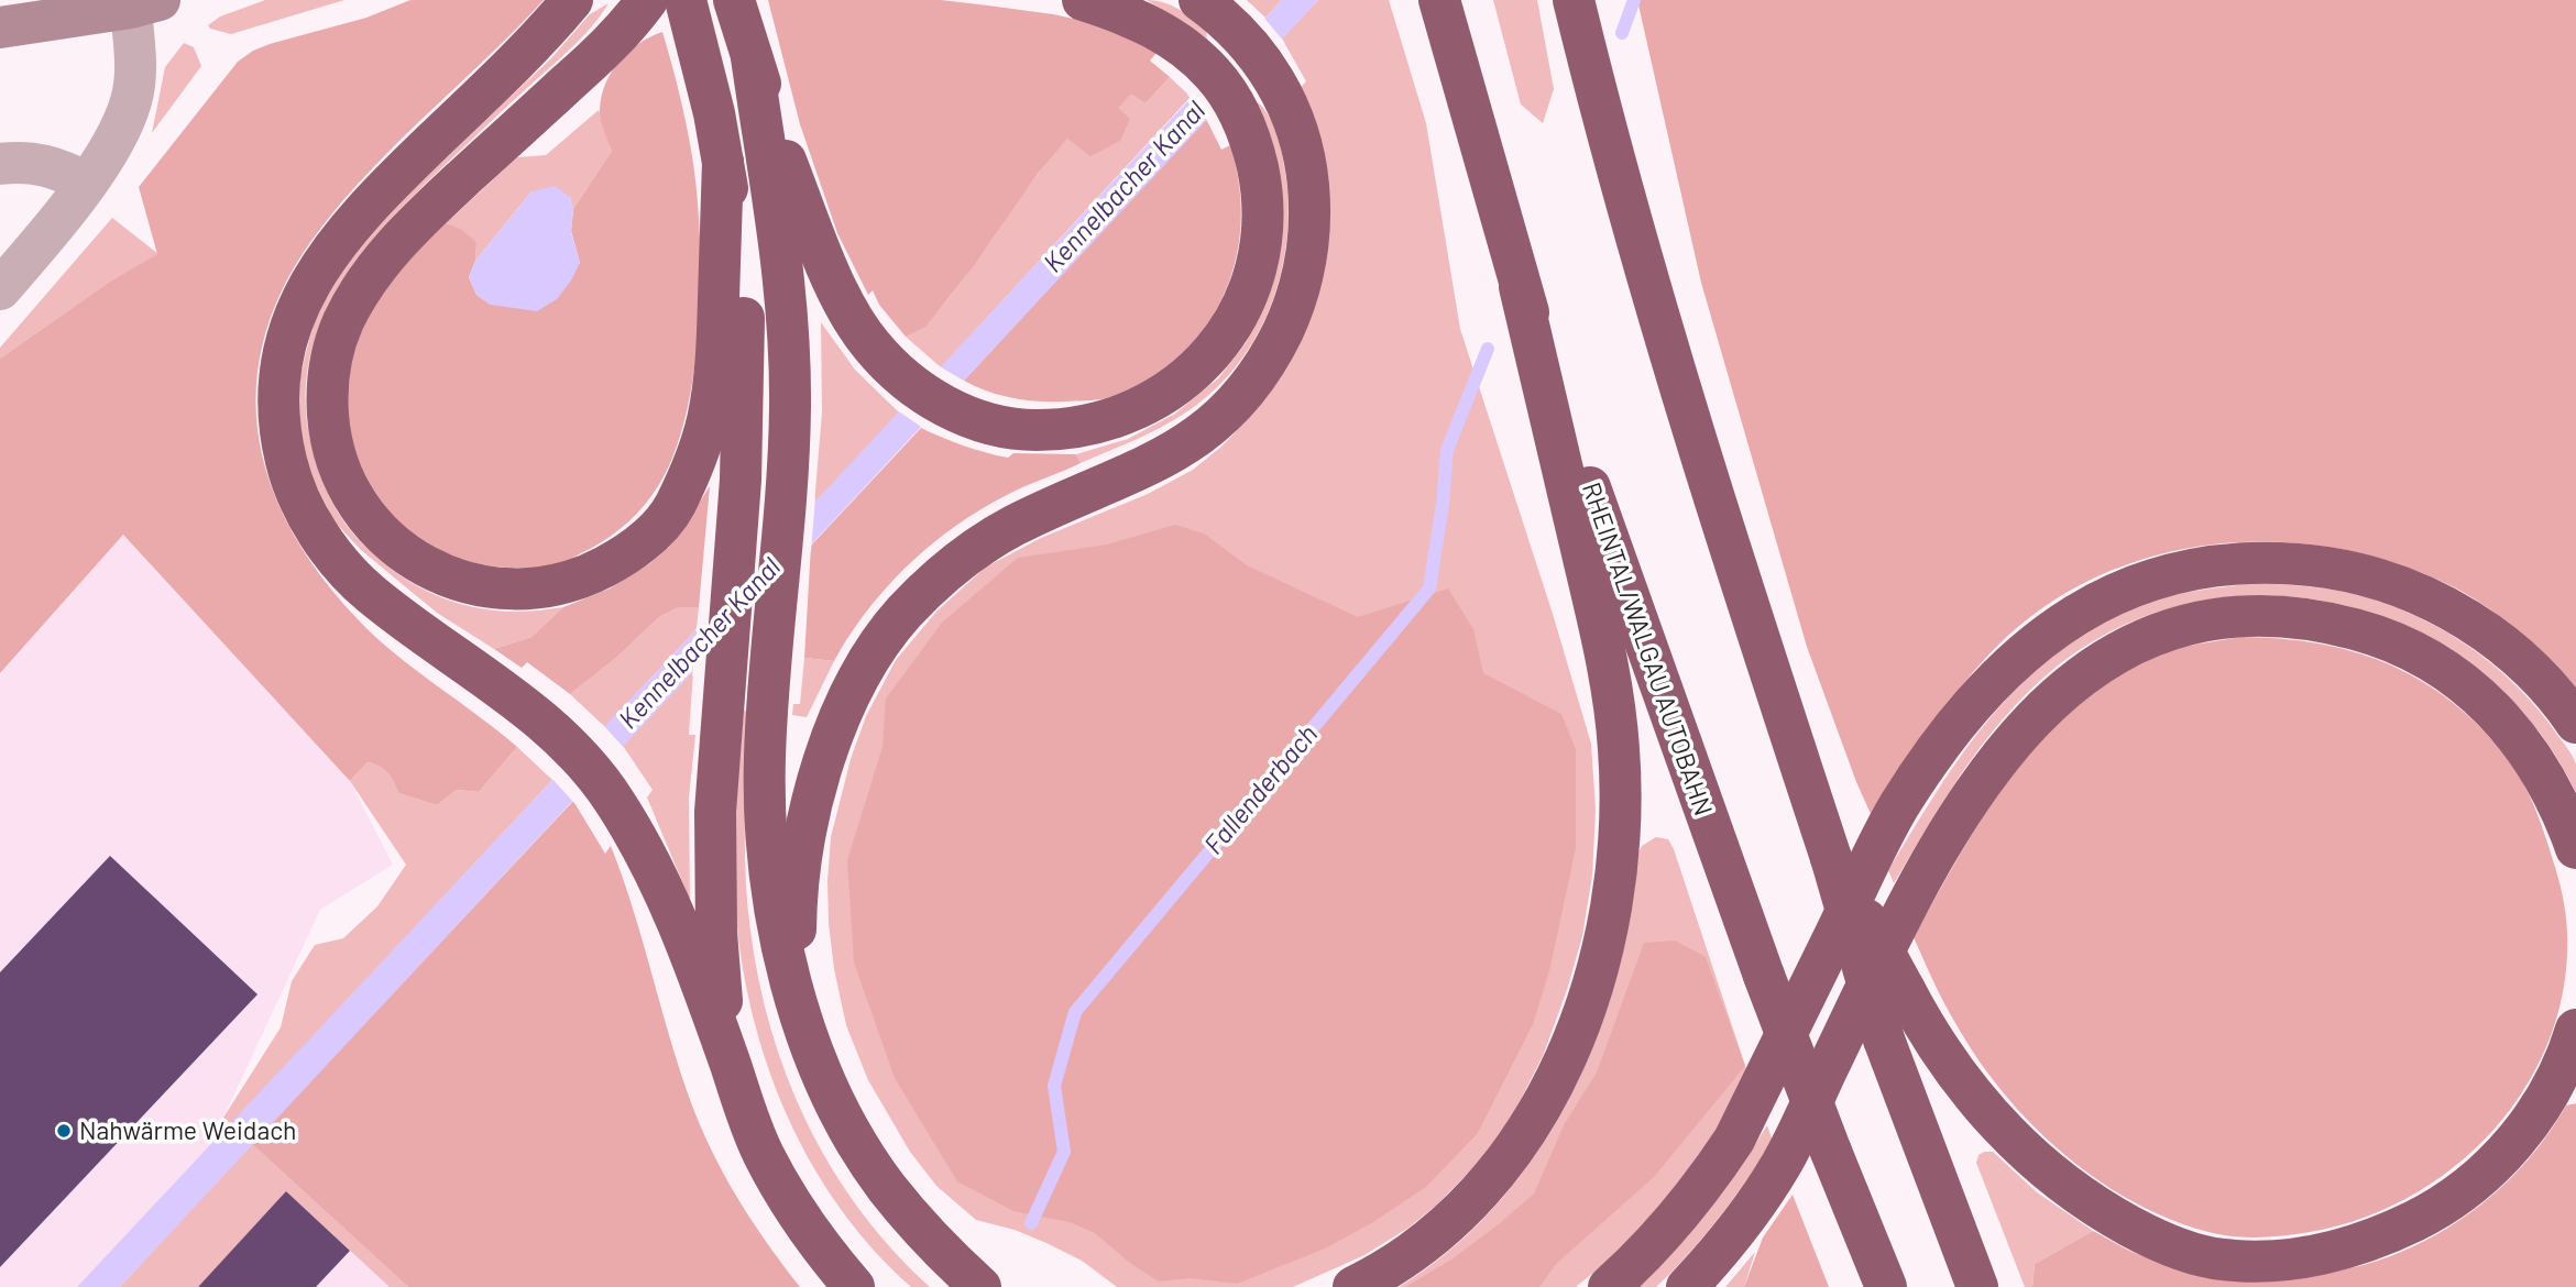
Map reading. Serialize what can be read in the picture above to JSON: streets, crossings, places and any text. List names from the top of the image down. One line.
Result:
{"streets":{"highway":["RHEINTAL/WALGAU AUTOBAHN"]},"water":["Kennelbacher Kanal","Fallenderbach"],"places":["Nahwärme Weidach"]}
